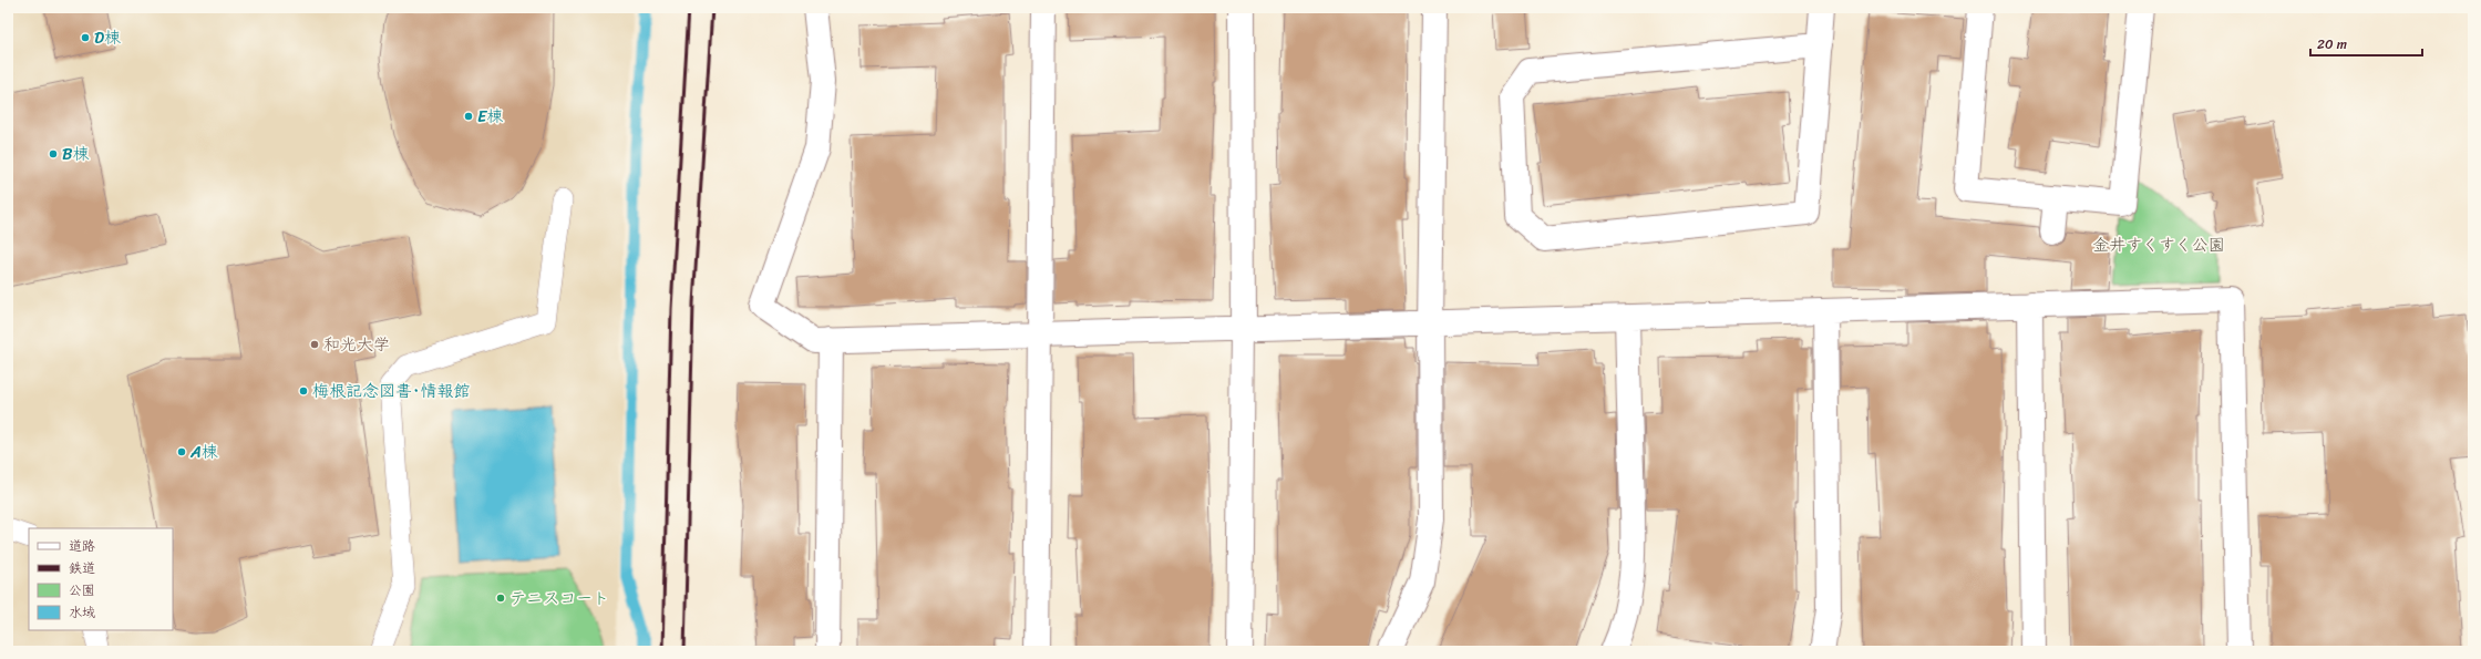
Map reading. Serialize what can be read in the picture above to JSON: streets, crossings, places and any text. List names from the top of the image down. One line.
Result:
{"parks":["金井すくすく公園"],"places":["D棟","E棟","B棟","和光大学","梅根記念図書･情報館","A棟","テニスコート"],"legend":["道路","鉄道","公園","水域"],"scale_bar":"20 m"}
